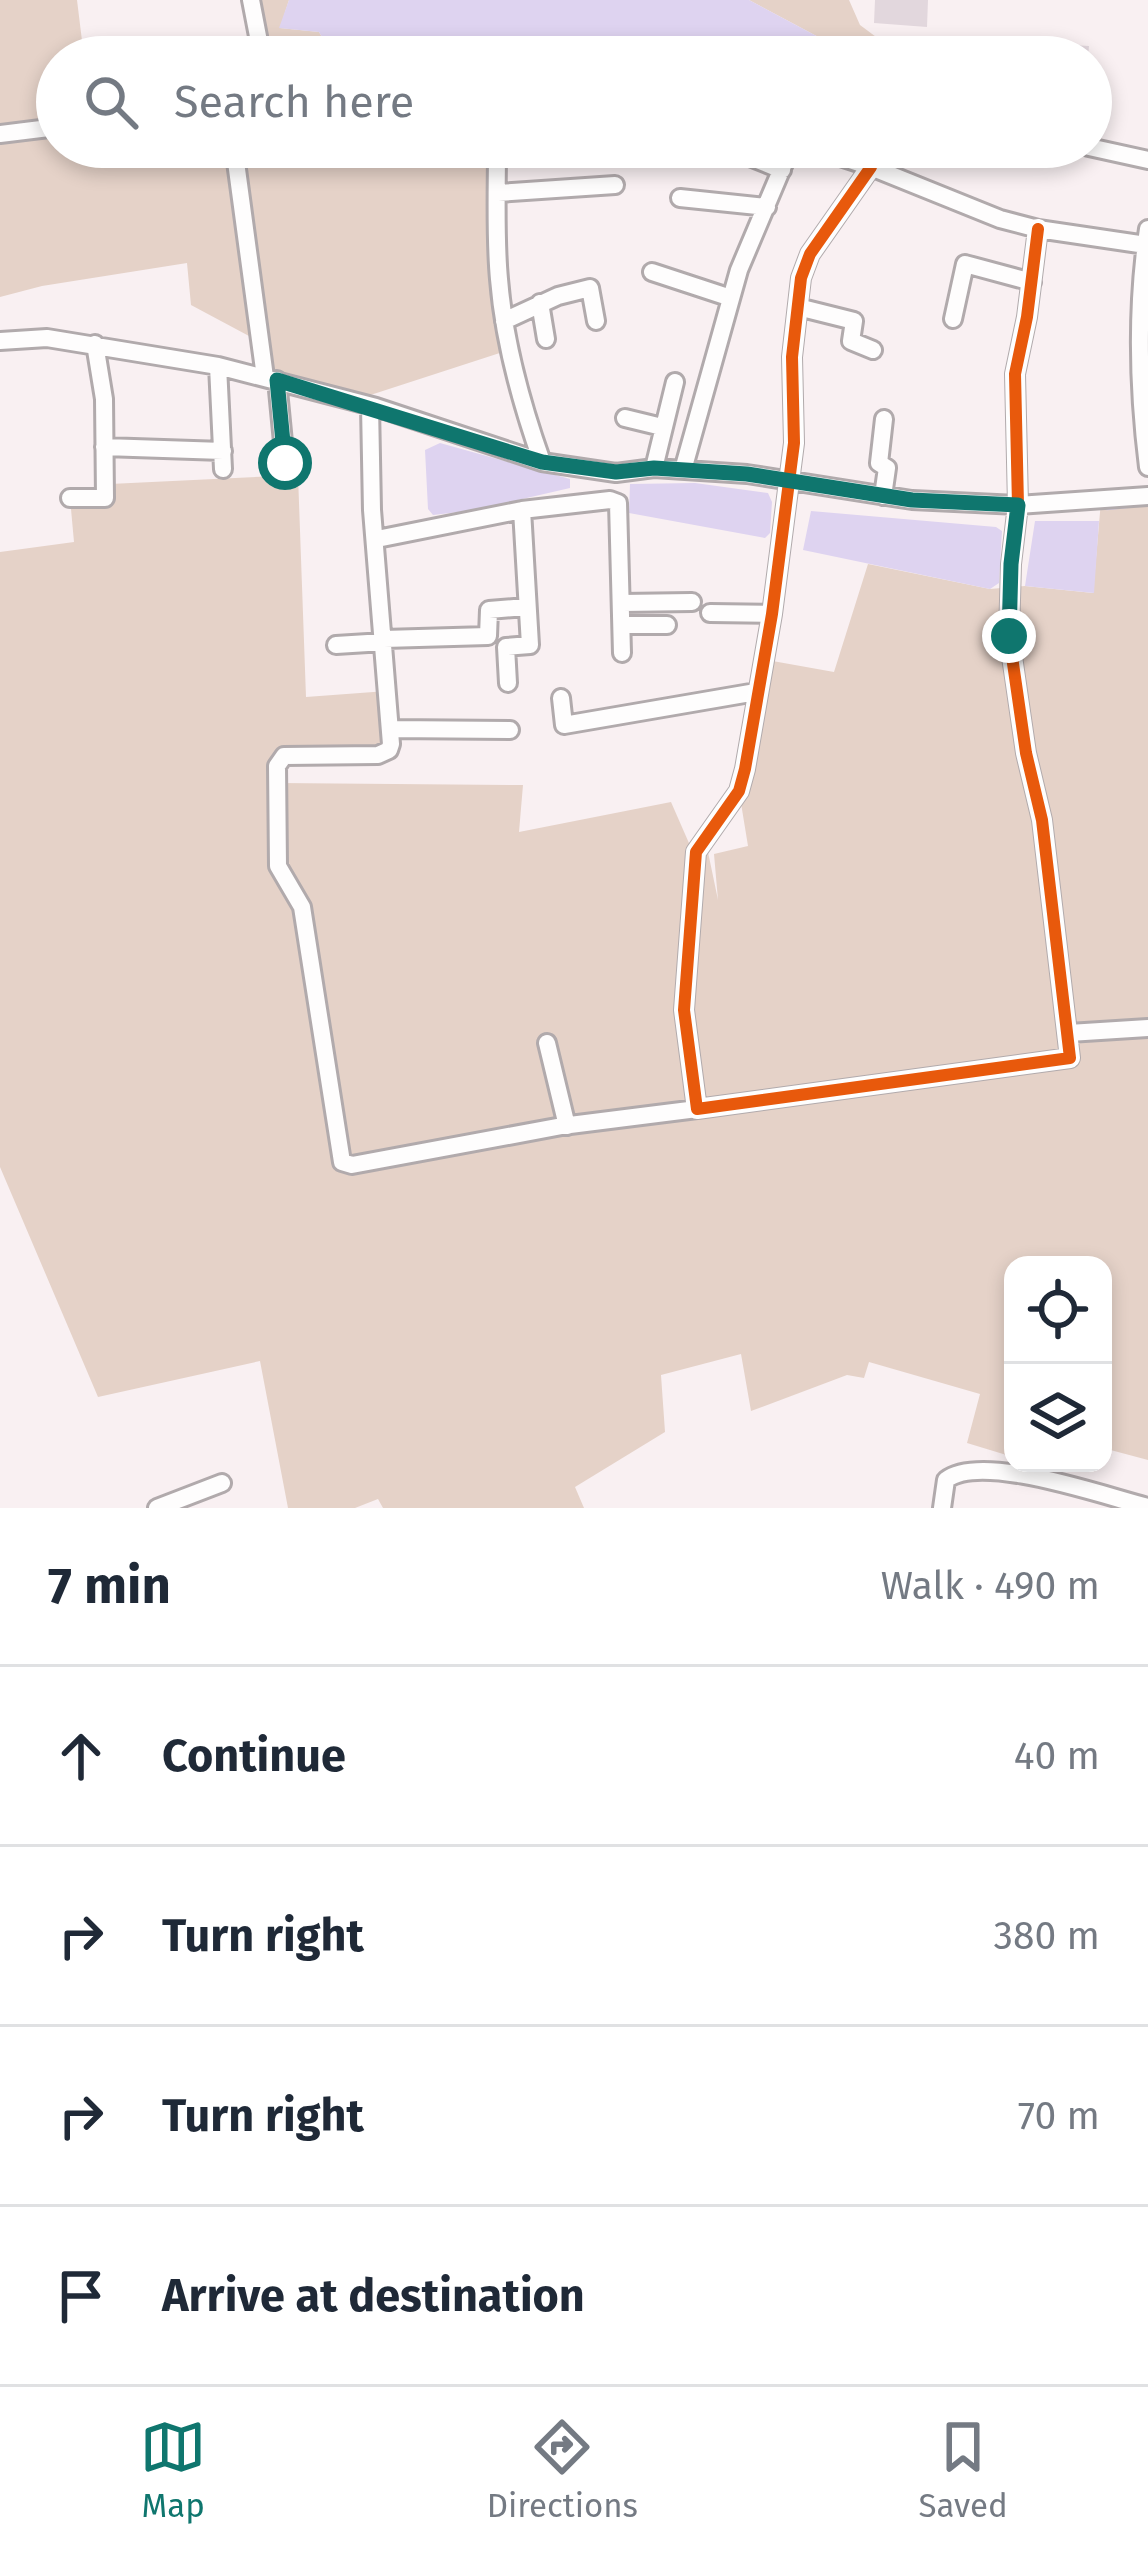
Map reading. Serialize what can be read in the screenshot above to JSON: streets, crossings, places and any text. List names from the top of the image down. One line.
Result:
{"page":{"search":"Search here","heading":["7 min","Walk · 490 m"],"list":[["Continue","40 m"],["Turn right","380 m"],["Turn right","70 m"],"Arrive at destination"],"nav":["Map","Directions","Saved"]}}
